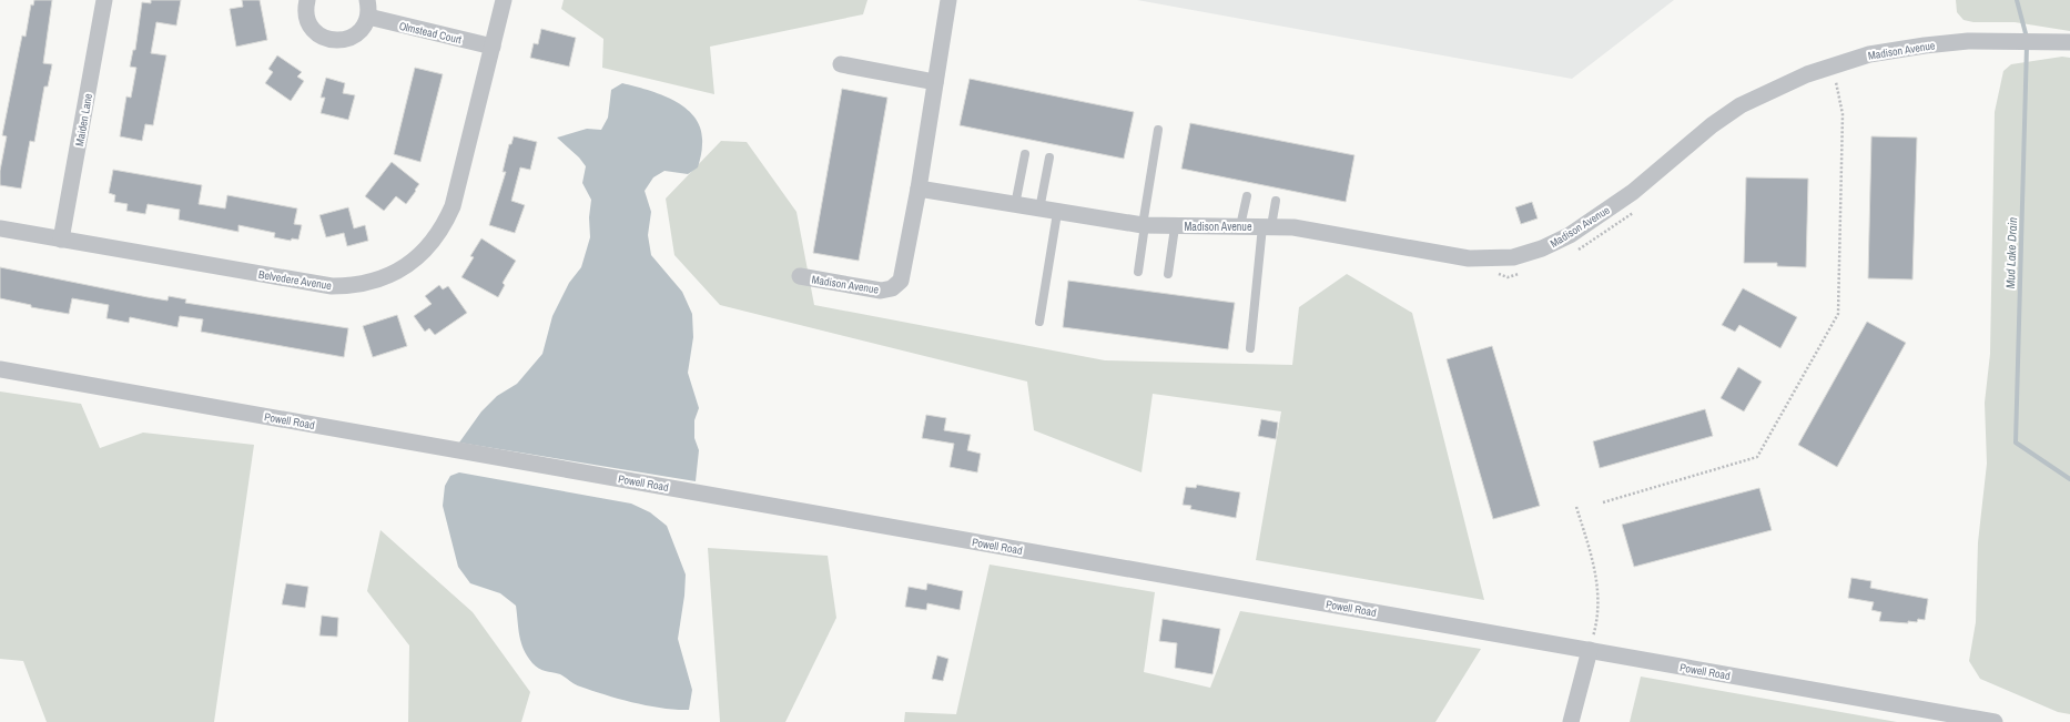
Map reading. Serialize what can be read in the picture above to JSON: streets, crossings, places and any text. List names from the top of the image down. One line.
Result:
{"streets":{"street":["Olmstead Court","Madison Avenue","Maiden Lane","Belvedere Avenue","Powell Road"]},"crossings":[["Olmstead Court","Belvedere Avenue"],["Maiden Lane","Belvedere Avenue"]],"water":["Mud Lake Drain"]}
